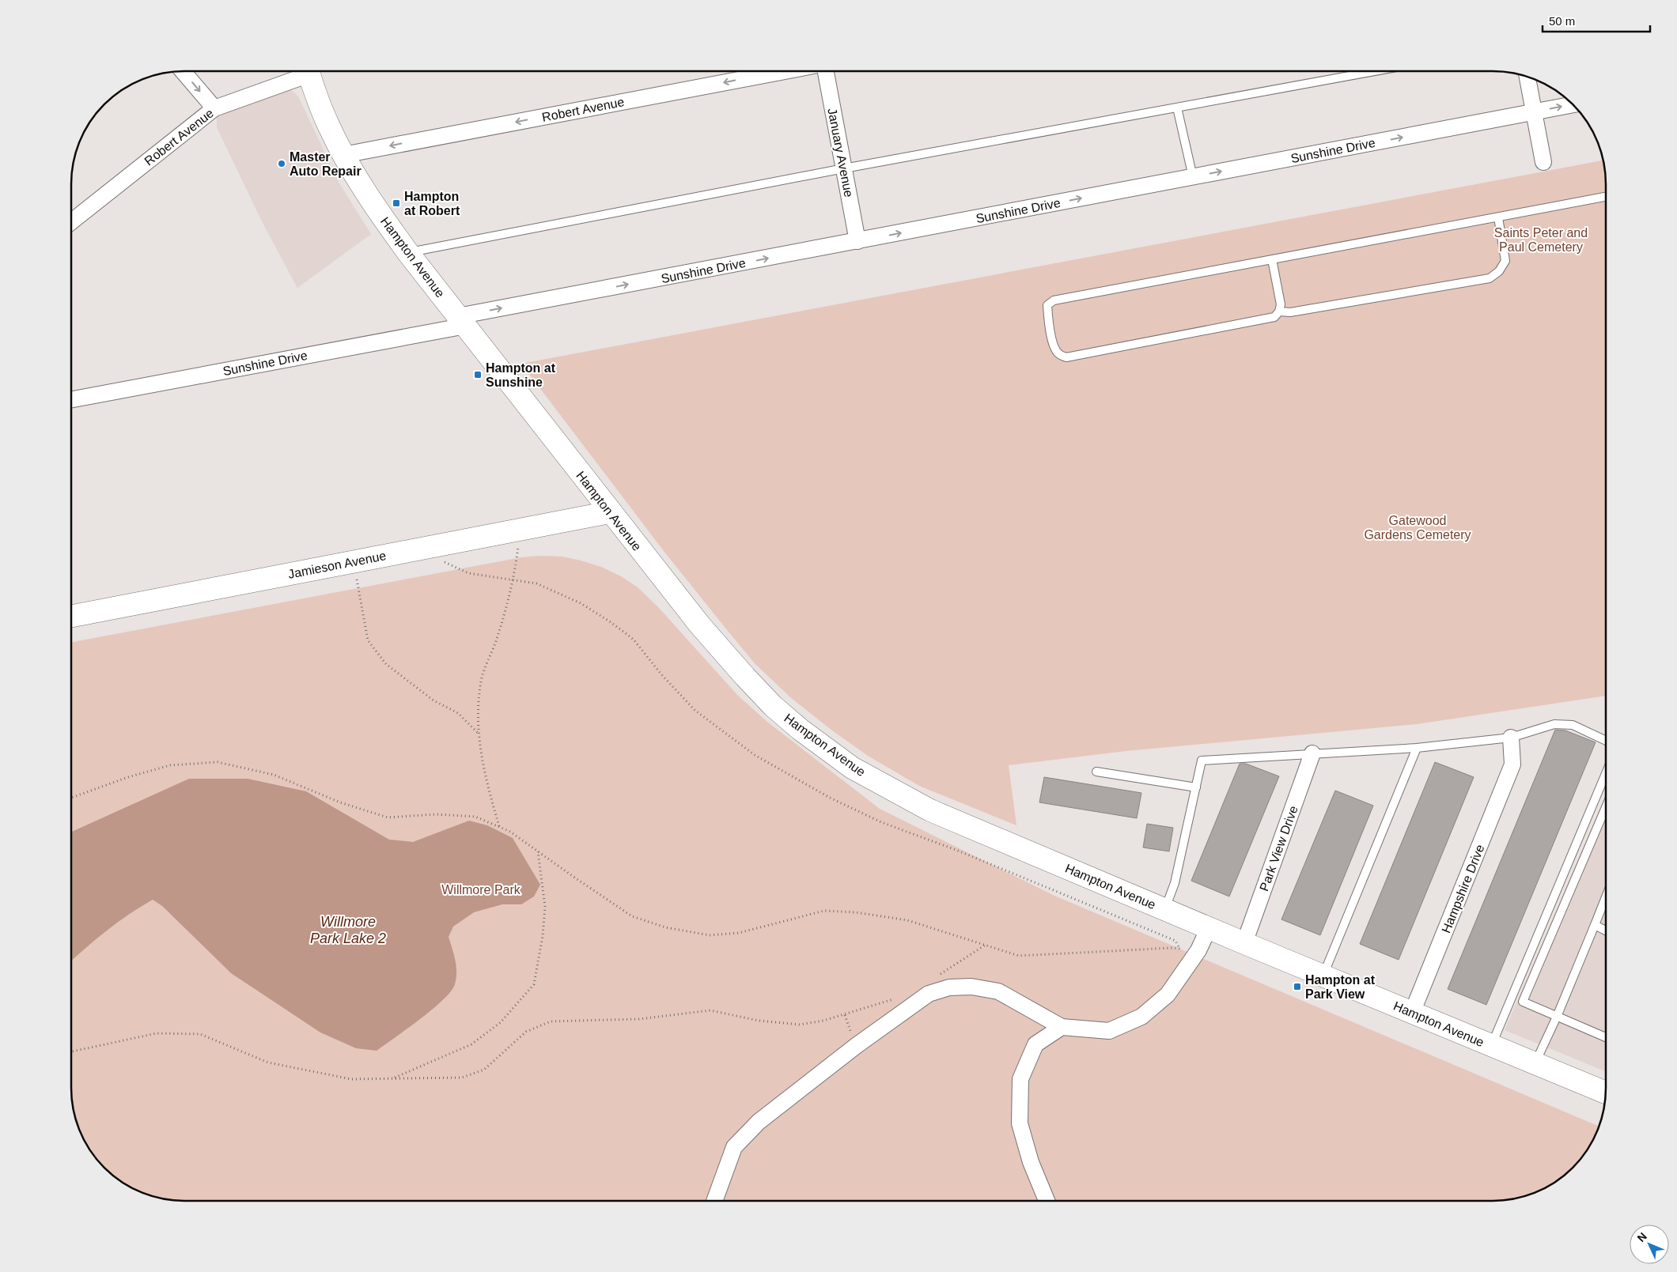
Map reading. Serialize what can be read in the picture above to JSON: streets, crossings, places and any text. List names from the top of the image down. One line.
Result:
{"streets":{"main road":["Hampton Avenue","Jamieson Avenue"],"street":["Robert Avenue","Sunshine Drive","January Avenue","Park View Drive","Hampshire Drive"]},"crossings":[["Robert Avenue","Hampton Avenue"],["Sunshine Drive","January Avenue"],["Sunshine Drive","Hampton Avenue"],["Hampton Avenue","Jamieson Avenue"],["Hampton Avenue","Park View Drive"],["Hampton Avenue","Hampshire Drive"]],"one_way":["Robert Avenue","Sunshine Drive"],"water":["Willmore Park Lake 2"],"parks":["Saints Peter and Paul Cemetery","Gatewood Gardens Cemetery","Willmore Park"],"places":{"other":["Master Auto Repair"],"transit":["Hampton at Robert","Hampton at Sunshine","Hampton at Park View"]},"scale_bar":"50 m","north":"top left"}
